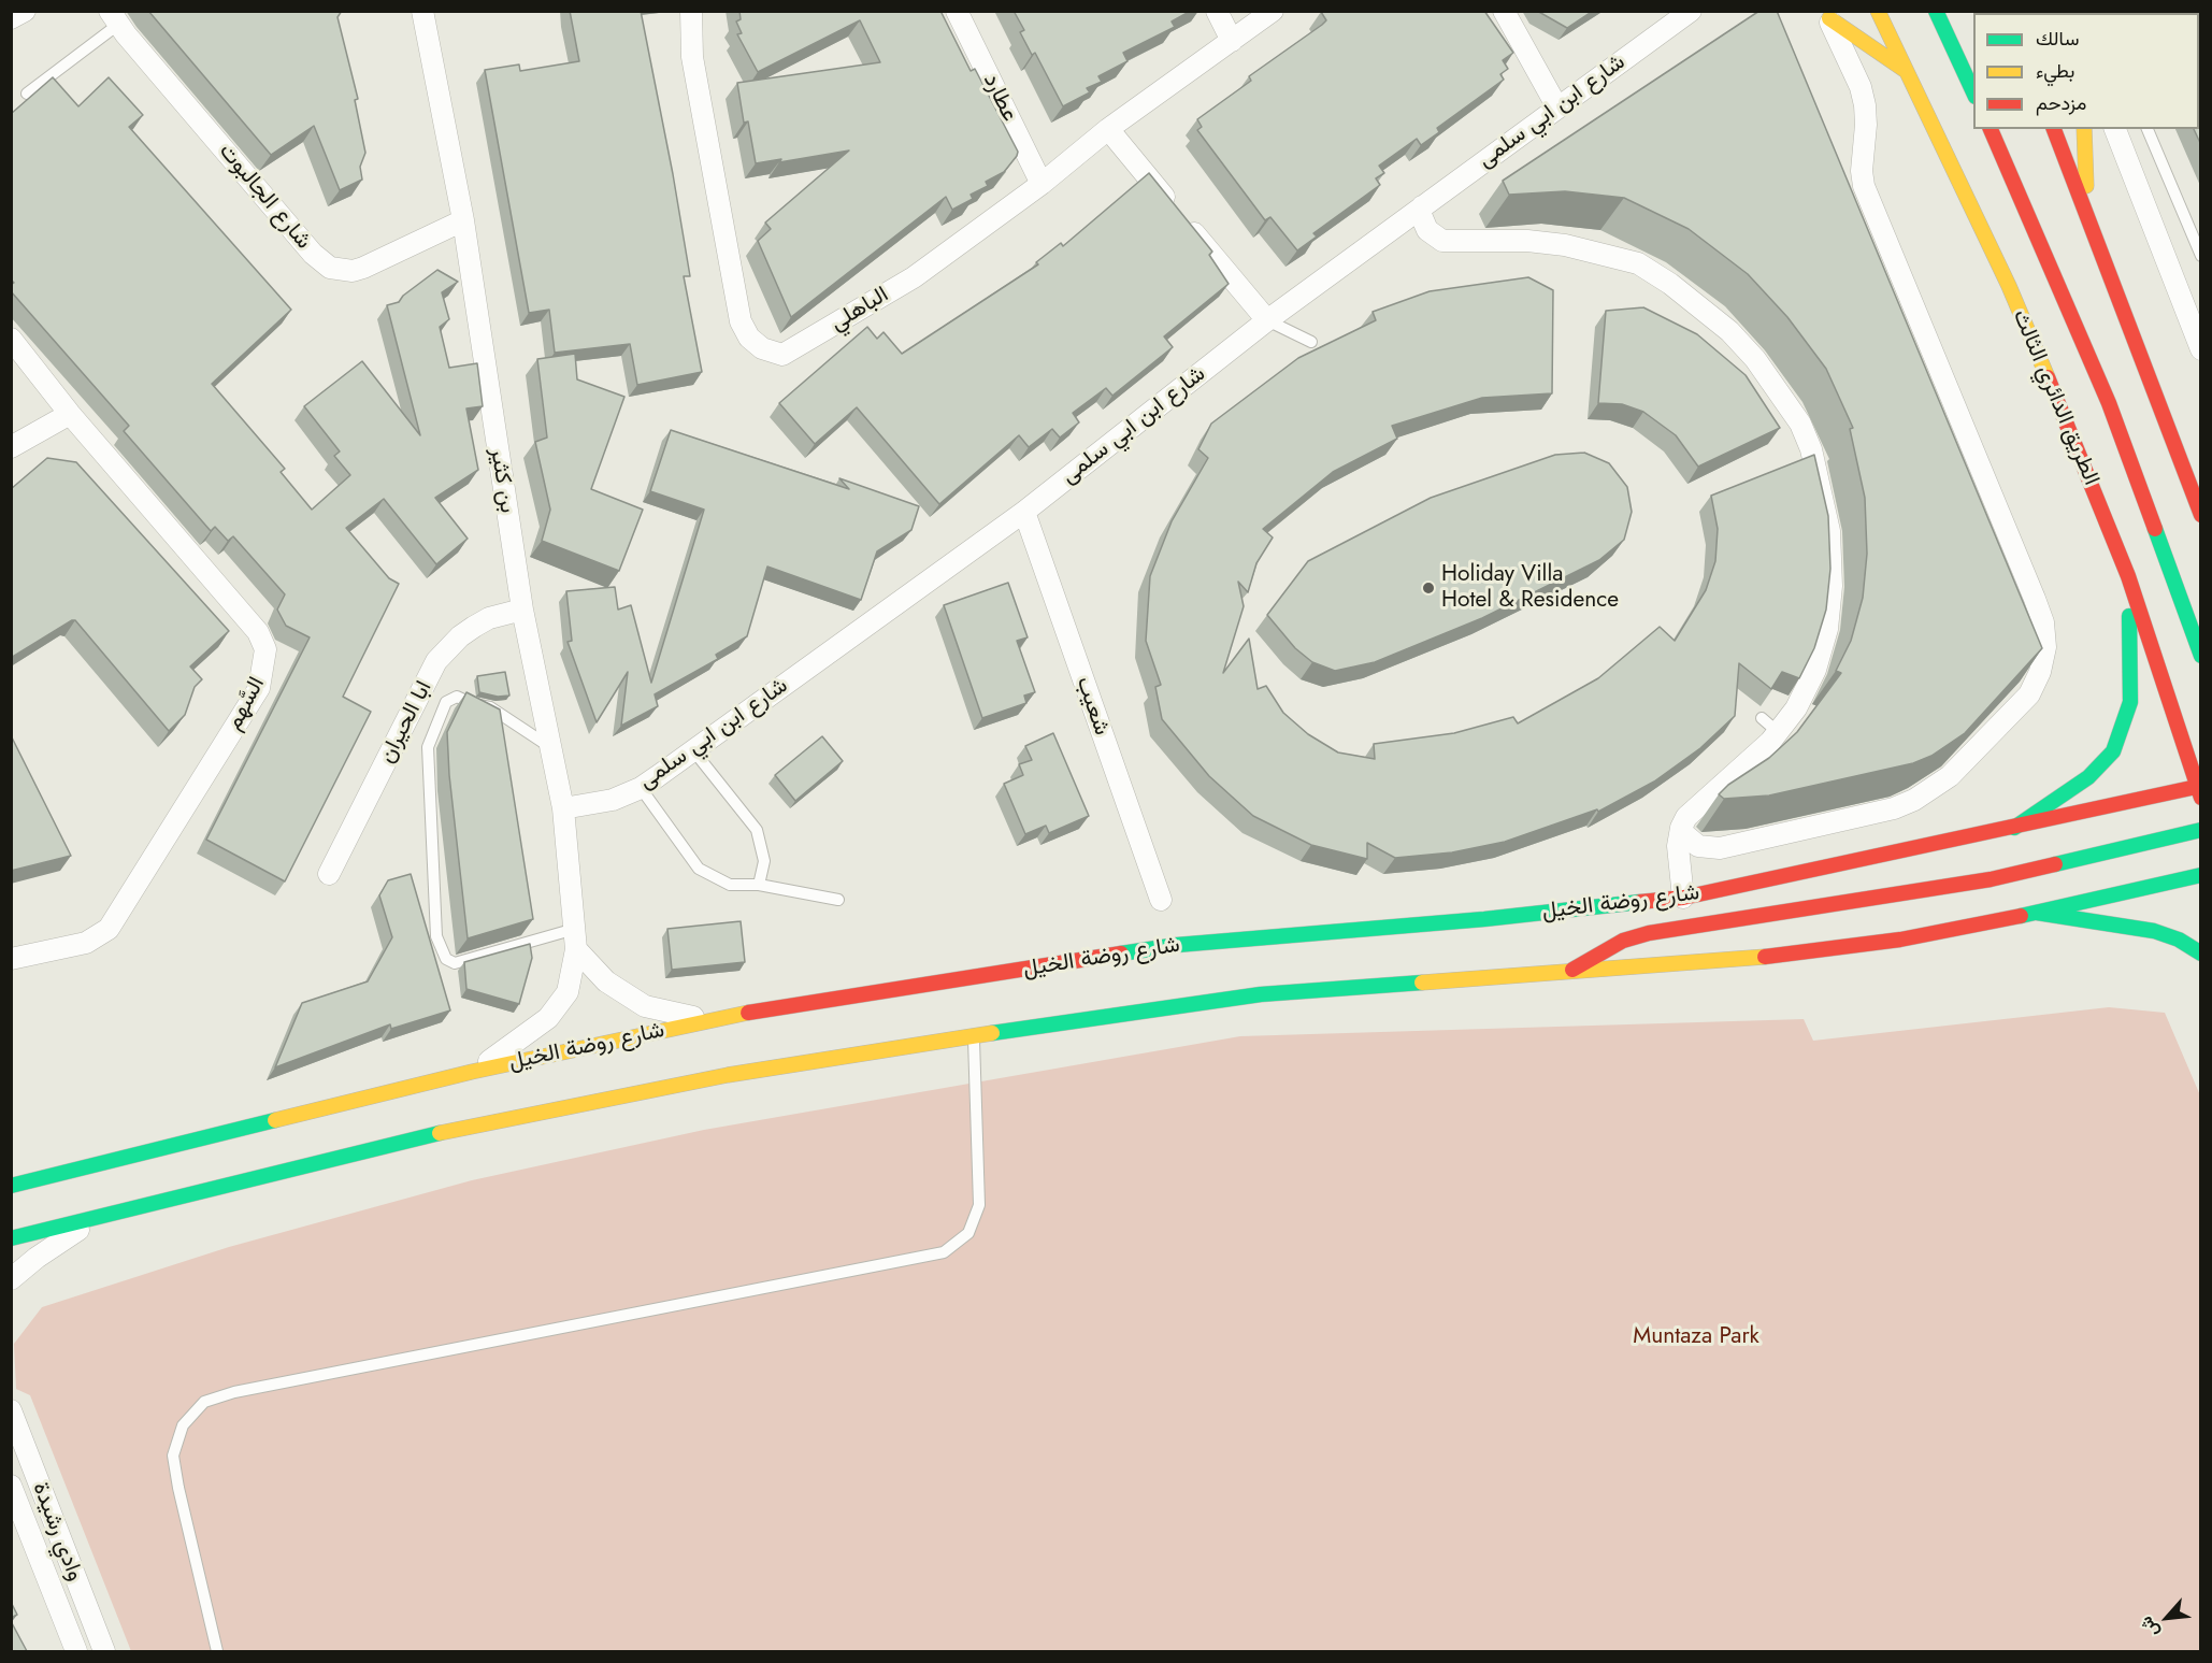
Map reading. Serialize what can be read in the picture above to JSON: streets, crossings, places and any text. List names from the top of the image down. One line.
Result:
{"streets":{"main road":["الطريق الدائري الثالث","شارع روضة الخيل"],"street":["عطارد","شارع ابن ابي سلمى","شارع الجالبوت","الباهلي","بن كثير","السَّهم","شعيب","ابا الحيران","وادي رشيدة"]},"crossings":[["عطارد","الباهلي"],["شارع ابن ابي سلمى","بن كثير"],["شارع ابن ابي سلمى","شعيب"],["شارع الجالبوت","بن كثير"],["الطريق الدائري الثالث","شارع روضة الخيل"],["بن كثير","ابا الحيران"],["بن كثير","شارع روضة الخيل"]],"parks":["Muntaza Park"],"places":["Holiday Villa Hotel & Residence"],"legend":["سالك","بطيء","مزدحم"],"north":"bottom left"}
